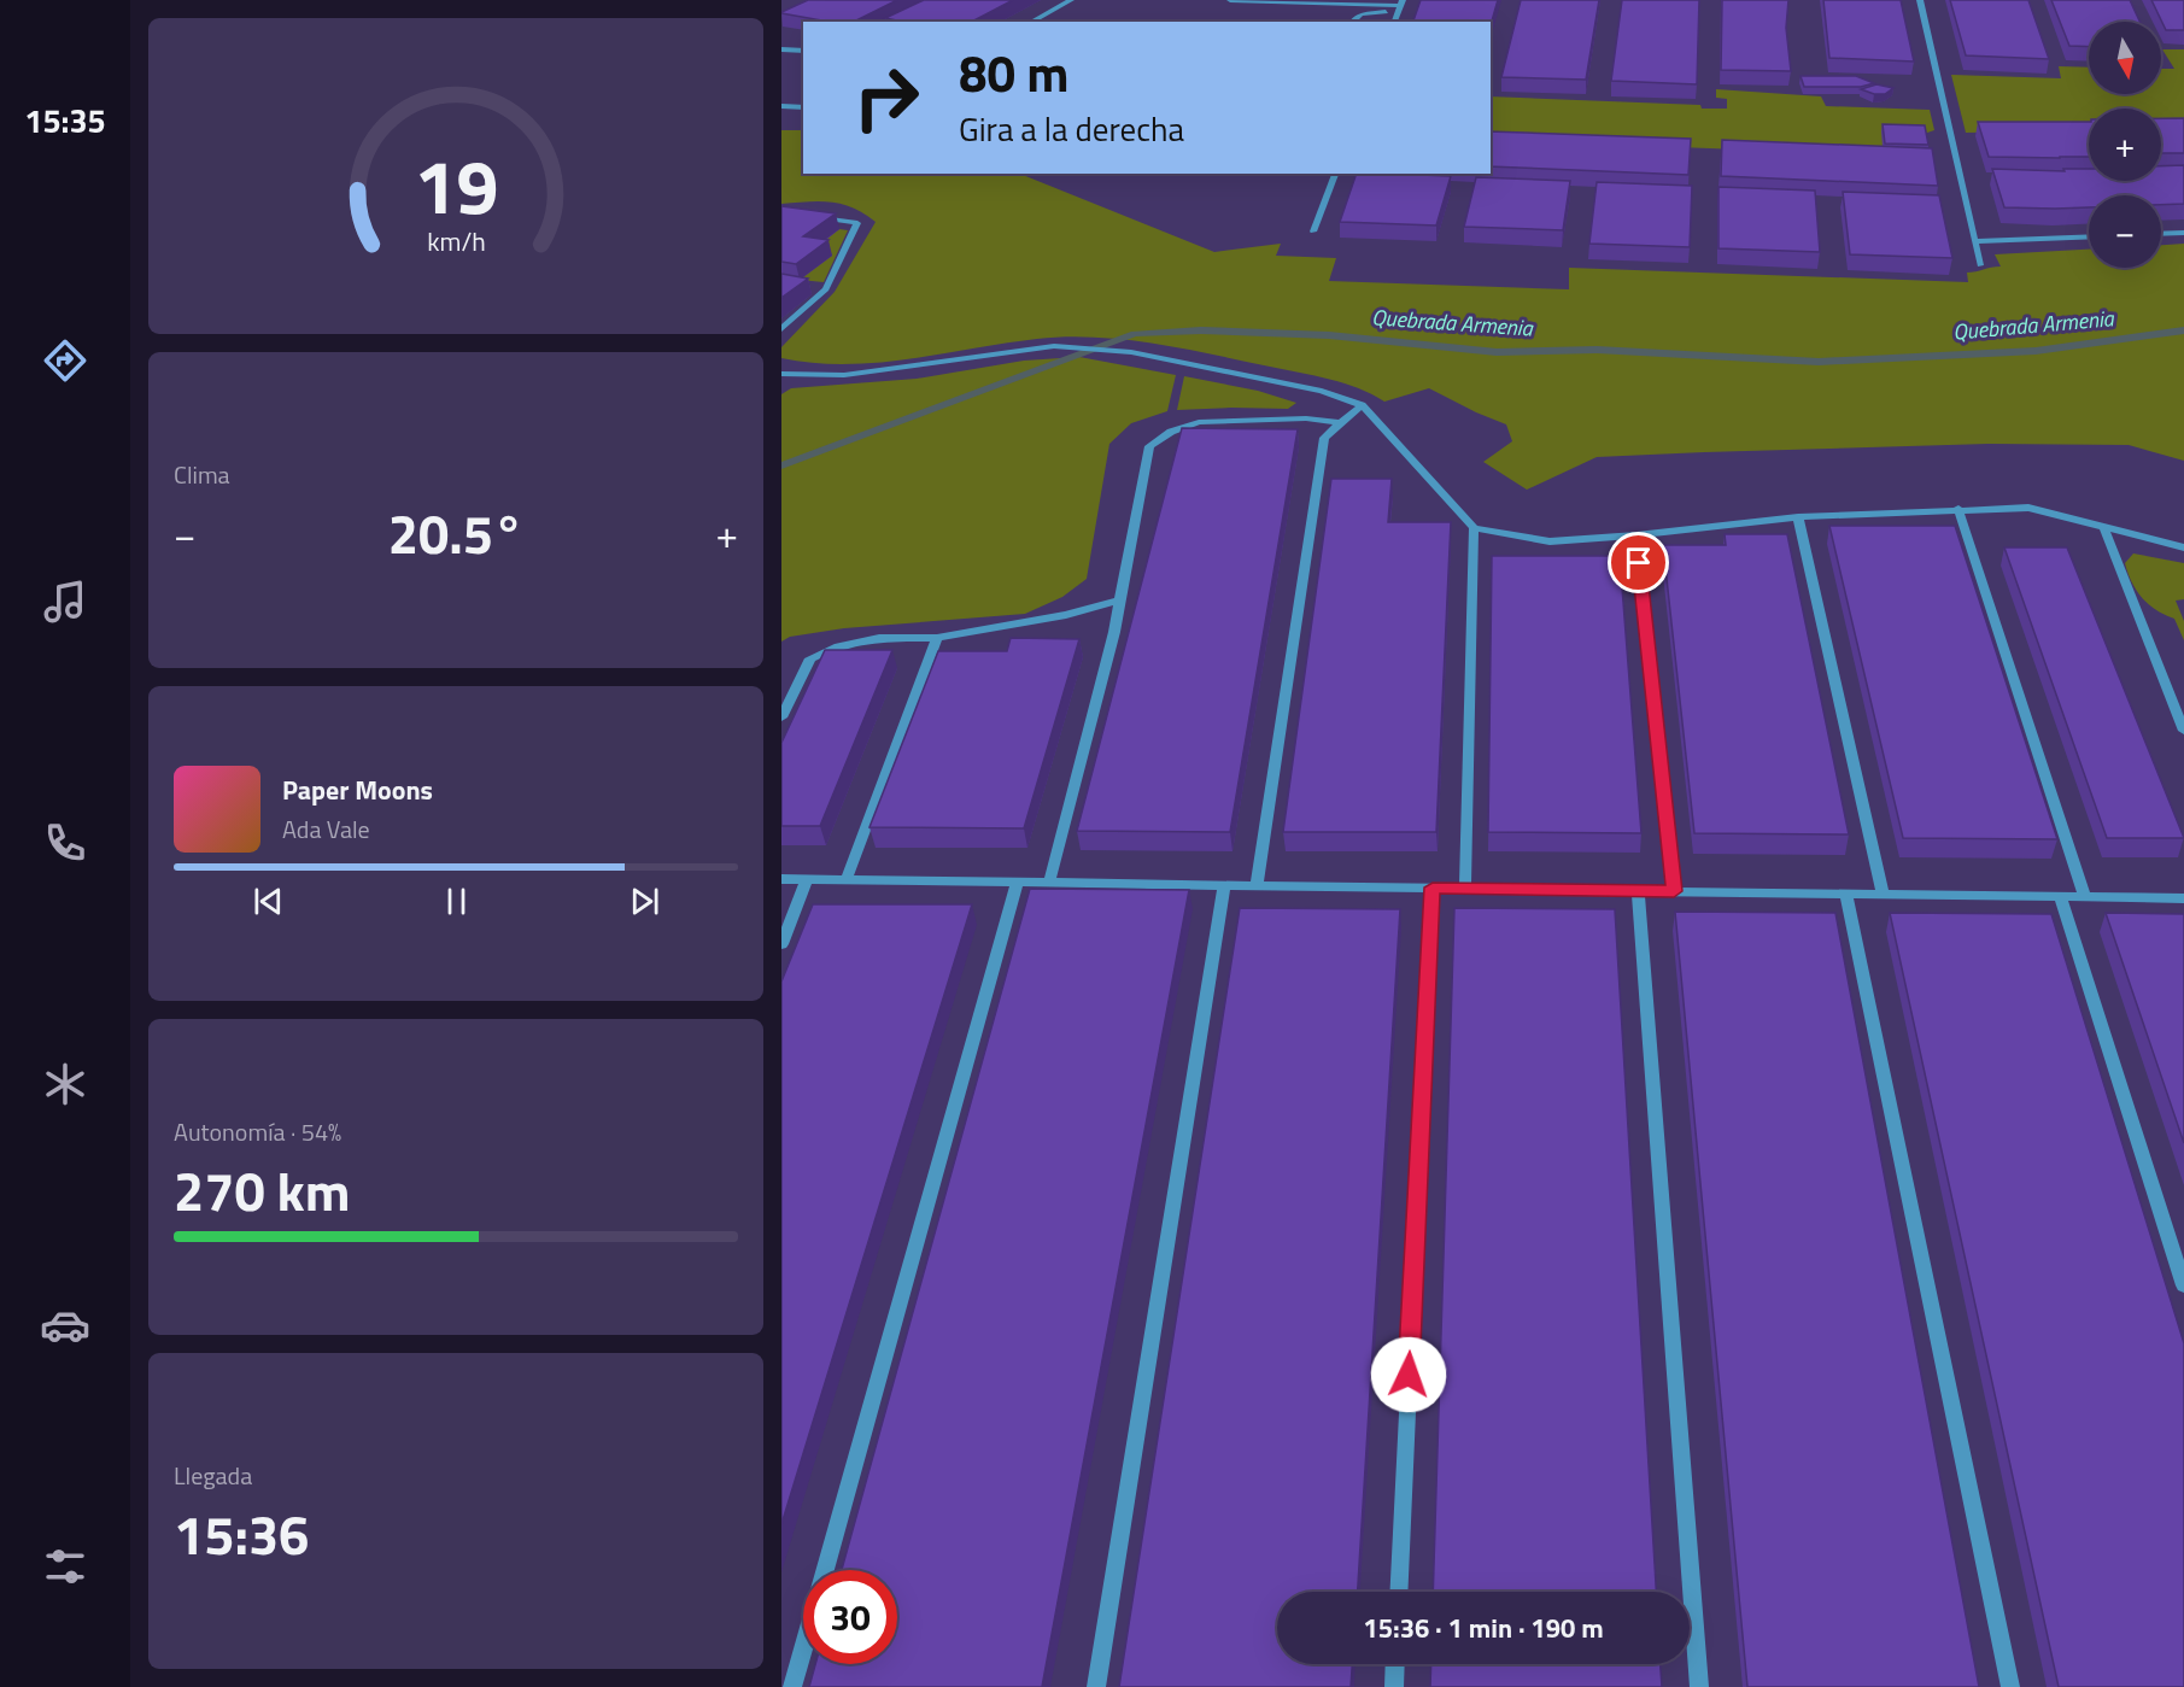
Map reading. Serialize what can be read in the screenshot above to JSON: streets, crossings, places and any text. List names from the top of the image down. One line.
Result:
{"water":["Quebrada Armenia"],"north":"bottom","page":{"tabs":"15:35","map_buttons":["+","−"],"turn":["80 m","Gira a la derecha"],"tile":["Clima",["Autonomía · 54%","270 km"],["Llegada","15:36"]],"heat":["−","20.5°","+"],"song":["Paper Moons","Ada Vale"],"limit":"30","trip":"15:36 · 1 min · 190 m","gauge":["19","km/h"]}}
